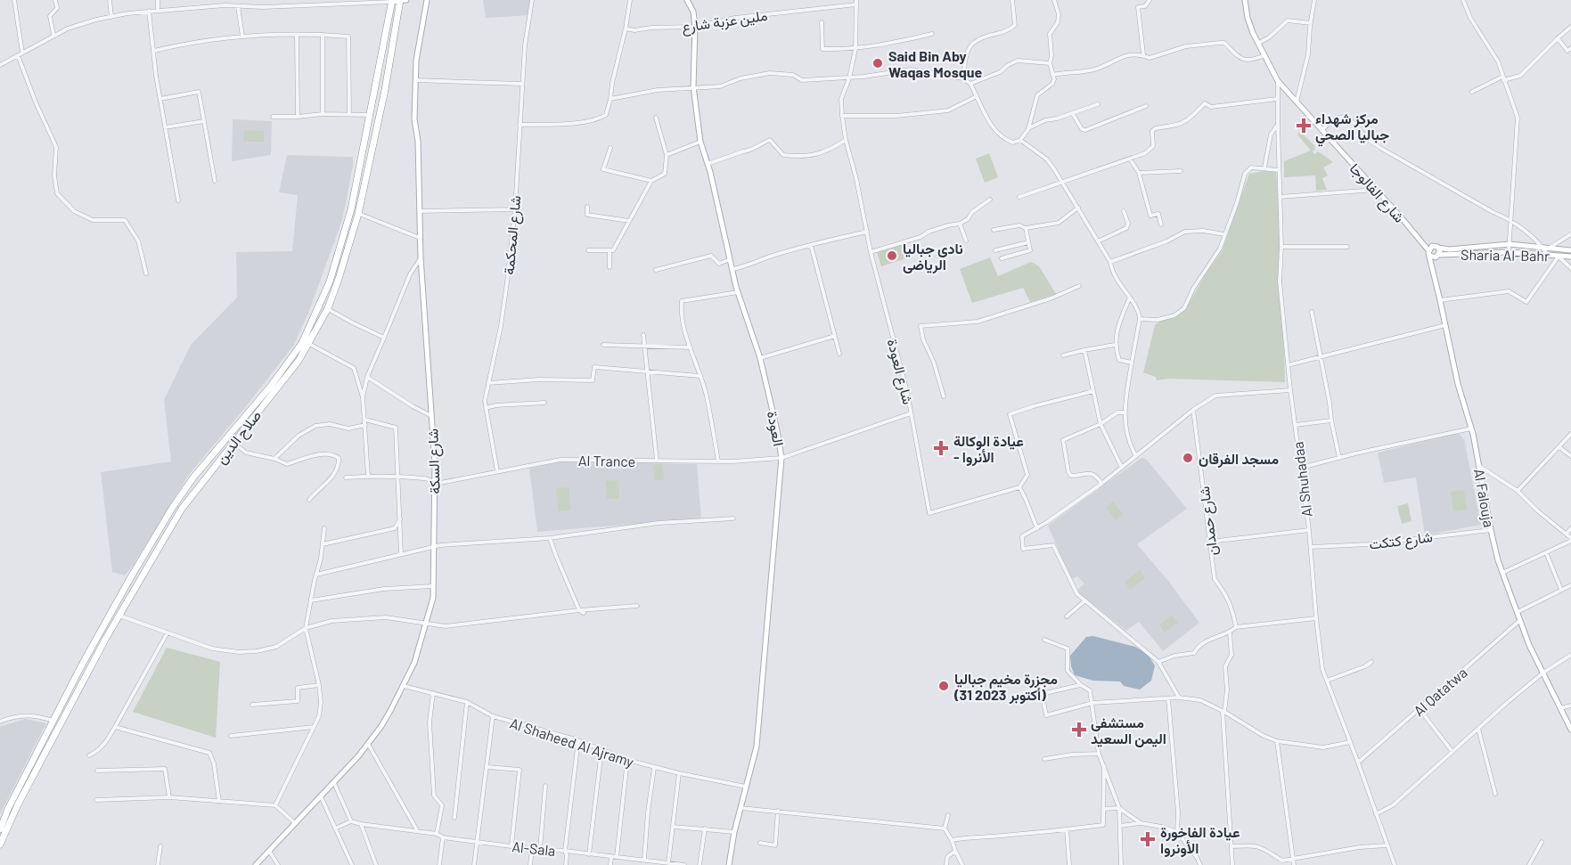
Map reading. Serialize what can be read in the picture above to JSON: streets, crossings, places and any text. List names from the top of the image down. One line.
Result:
{"streets":{"highway":["صلاح الدين"],"main road":["شارع الفالوجا","Sharia Al-Bahr","العودة","شارع السكة","Al Falouja"],"street":["ملين عزبة شارع","شارع المحكمة","شارع العودة","Al Trance","Al Shuhadaa","شارع حمدان","شارع كتكت","Al Qatatwa","Al Shaheed Al Ajramy","Al-Sala"]},"crossings":[["ملين عزبة شارع","شارع العودة"],["ملين عزبة شارع","العودة"],["شارع الفالوجا","Sharia Al-Bahr"],["شارع الفالوجا","Al Shuhadaa"],["شارع الفالوجا","Al Falouja"],["شارع المحكمة","Al Trance"],["Sharia Al-Bahr","Al Falouja"],["شارع العودة","Al Trance"],["العودة","Al Trance"],["العودة","Al Shaheed Al Ajramy"],["Al Trance","شارع السكة"],["شارع السكة","Al Shaheed Al Ajramy"],["Al Shuhadaa","شارع كتكت"],["Al Shuhadaa","Al Qatatwa"],["Al Falouja","شارع كتكت"],["Al Falouja","Al Qatatwa"]],"places":{"other":["Said Bin Aby Waqas Mosque","نادى جباليا الرياضى","مسجد الفرقان","مجزرة مخيم جباليا (31 أكتوبر 2023)"],"health":["مركز شهداء جباليا الصحي","عيادة الوكالة - الأنروا","مستشفى اليمن السعيد","عيادة الفاخورة الأونروا"]}}
